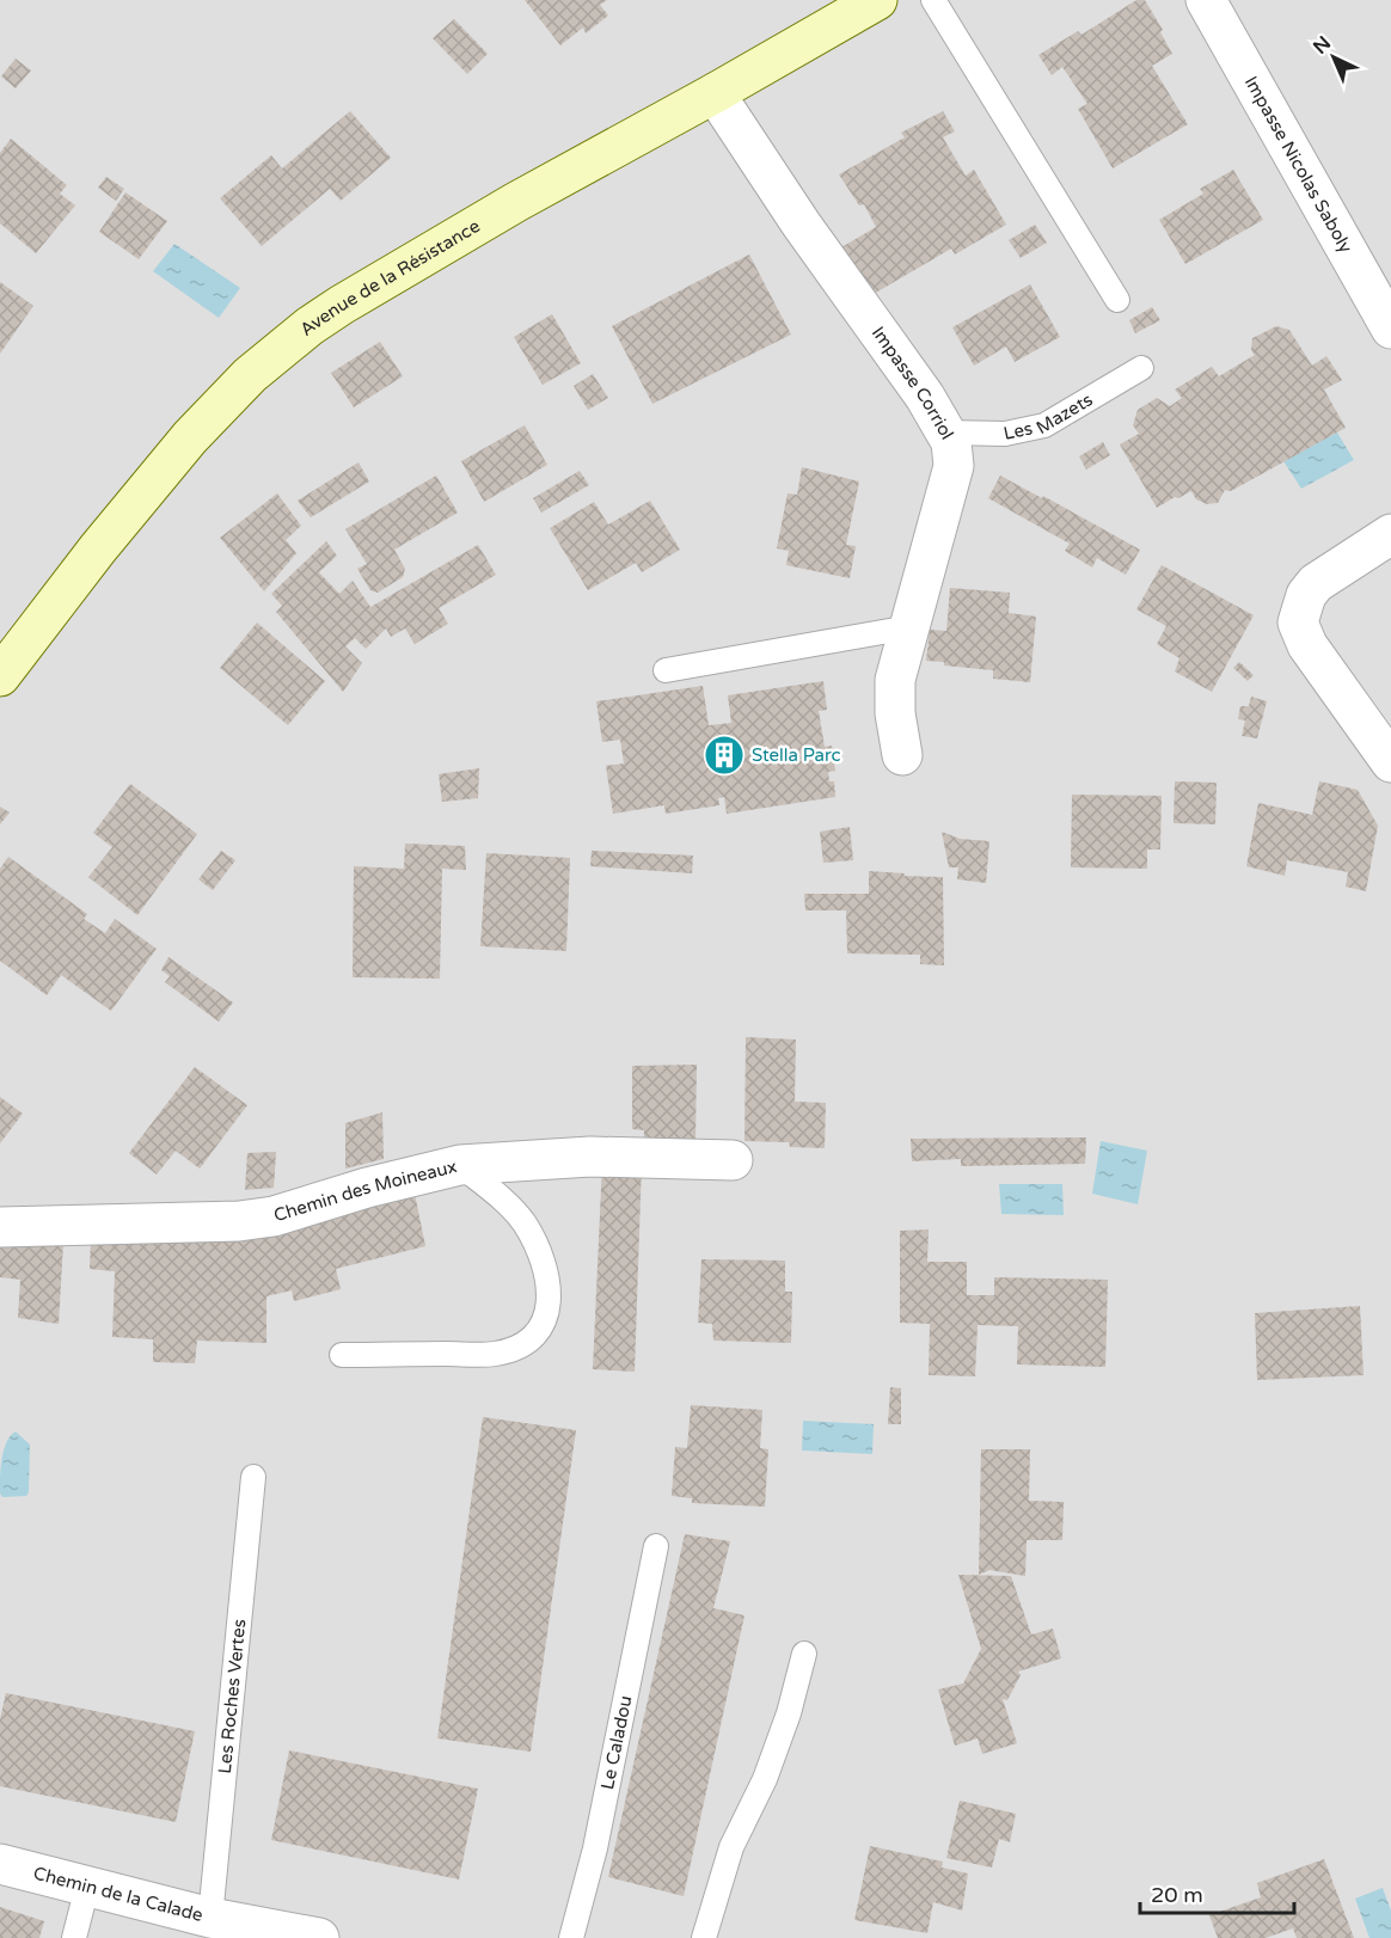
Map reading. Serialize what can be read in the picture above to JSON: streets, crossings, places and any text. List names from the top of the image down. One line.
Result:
{"streets":{"street":["Impasse Nicolas Saboly","Avenue de la Résistance","Impasse Corriol","Chemin des Moineaux","Chemin de la Calade"],"lane":["Les Mazets","Les Roches Vertes","Le Caladou"]},"crossings":[["Avenue de la Résistance","Impasse Corriol"],["Impasse Corriol","Les Mazets"],["Les Roches Vertes","Chemin de la Calade"]],"places":{"building":["Stella Parc"]},"scale_bar":"20 m","north":"top left"}
